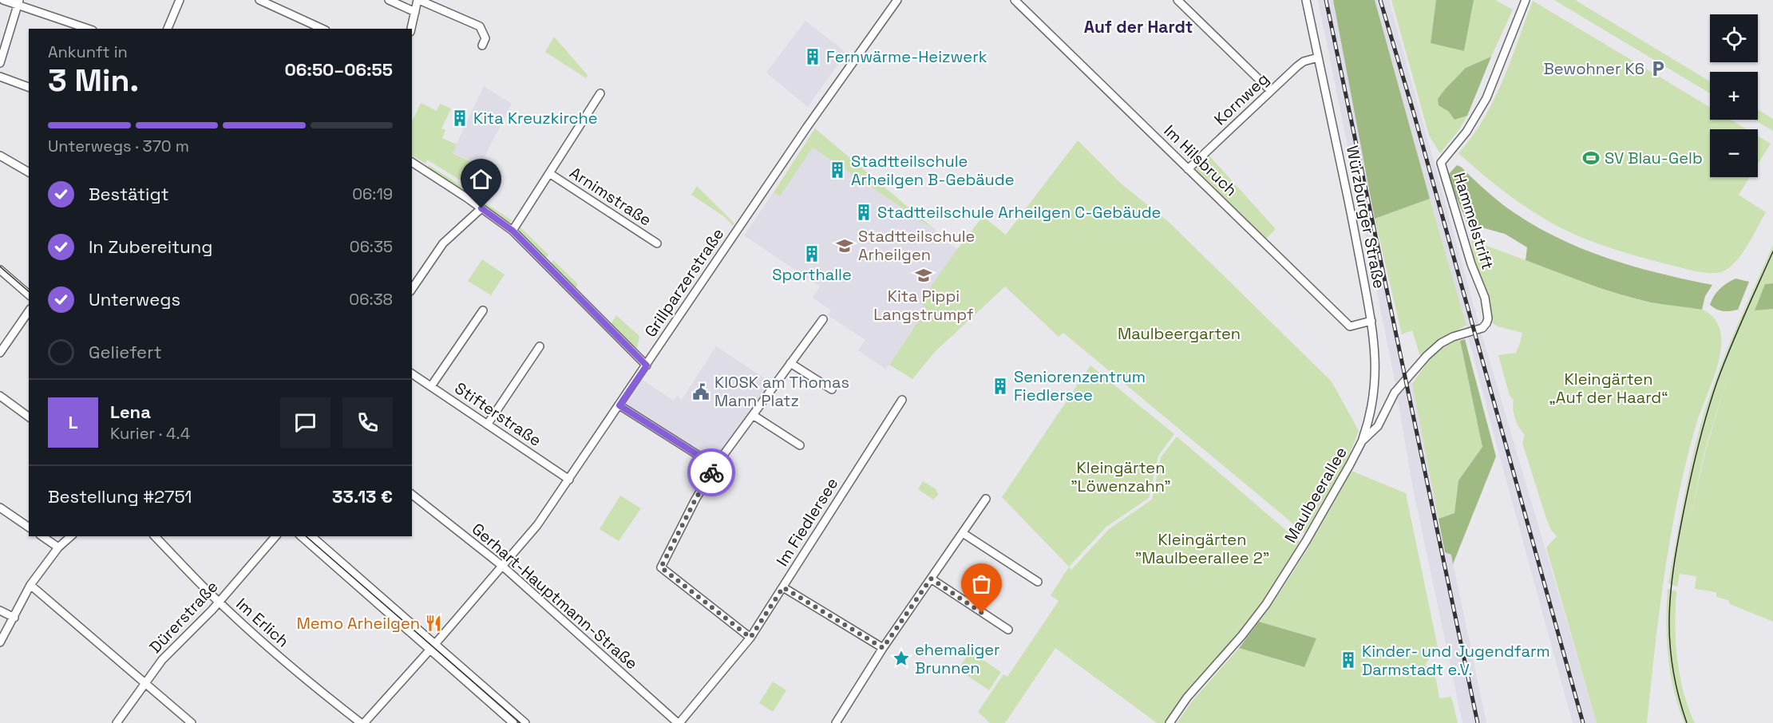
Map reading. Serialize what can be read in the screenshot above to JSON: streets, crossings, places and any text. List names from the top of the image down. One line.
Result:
{"streets":{"street":["Kornweg","Im Hilsbruch","Arnimstraße","Würzburger Straße","Hammelstrift","Grillparzerstraße","Stifterstraße","Maulbeerallee","Im Fiedlersee","Gerhart-Hauptmann-Straße","Dürerstraße","Im Erlich"]},"crossings":[["Kornweg","Im Hilsbruch"],["Kornweg","Würzburger Straße"],["Im Hilsbruch","Würzburger Straße"],["Würzburger Straße","Maulbeerallee"],["Hammelstrift","Maulbeerallee"],["Grillparzerstraße","Stifterstraße"],["Grillparzerstraße","Gerhart-Hauptmann-Straße"],["Grillparzerstraße","Im Erlich"],["Im Fiedlersee","Gerhart-Hauptmann-Straße"],["Dürerstraße","Im Erlich"]],"districts":["Auf der Hardt"],"parks":["Maulbeergarten","Kleingärten „Auf der Haard“","Kleingärten \"Löwenzahn\"","Kleingärten \"Maulbeerallee 2\""],"places":{"building":["Fernwärme-Heizwerk","Kita Kreuzkirche","Stadtteilschule Arheilgen B-Gebäude","Stadtteilschule Arheilgen C-Gebäude","Sporthalle","Seniorenzentrum Fiedlersee","Kinder- und Jugendfarm Darmstadt e.V."],"parking":["Bewohner K6"],"sports":["SV Blau-Gelb"],"school or university":["Stadtteilschule Arheilgen","Kita Pippi Langstrumpf"],"public building":["KIOSK am Thomas Mann Platz"],"restaurant":["Memo Arheilgen"],"place":["ehemaliger Brunnen"]},"page":{"map_buttons":["+","−"],"heading":["3 Min.","Ankunft in","06:50–06:55"],"panel":["Lena","Kurier · 4.4","Bestellung #2751","33.13 €"],"bar":"Unterwegs · 370 m","list":[["Bestätigt","06:19"],["In Zubereitung","06:35"],["Unterwegs","06:38"],"Geliefert"],"round":"L"}}
